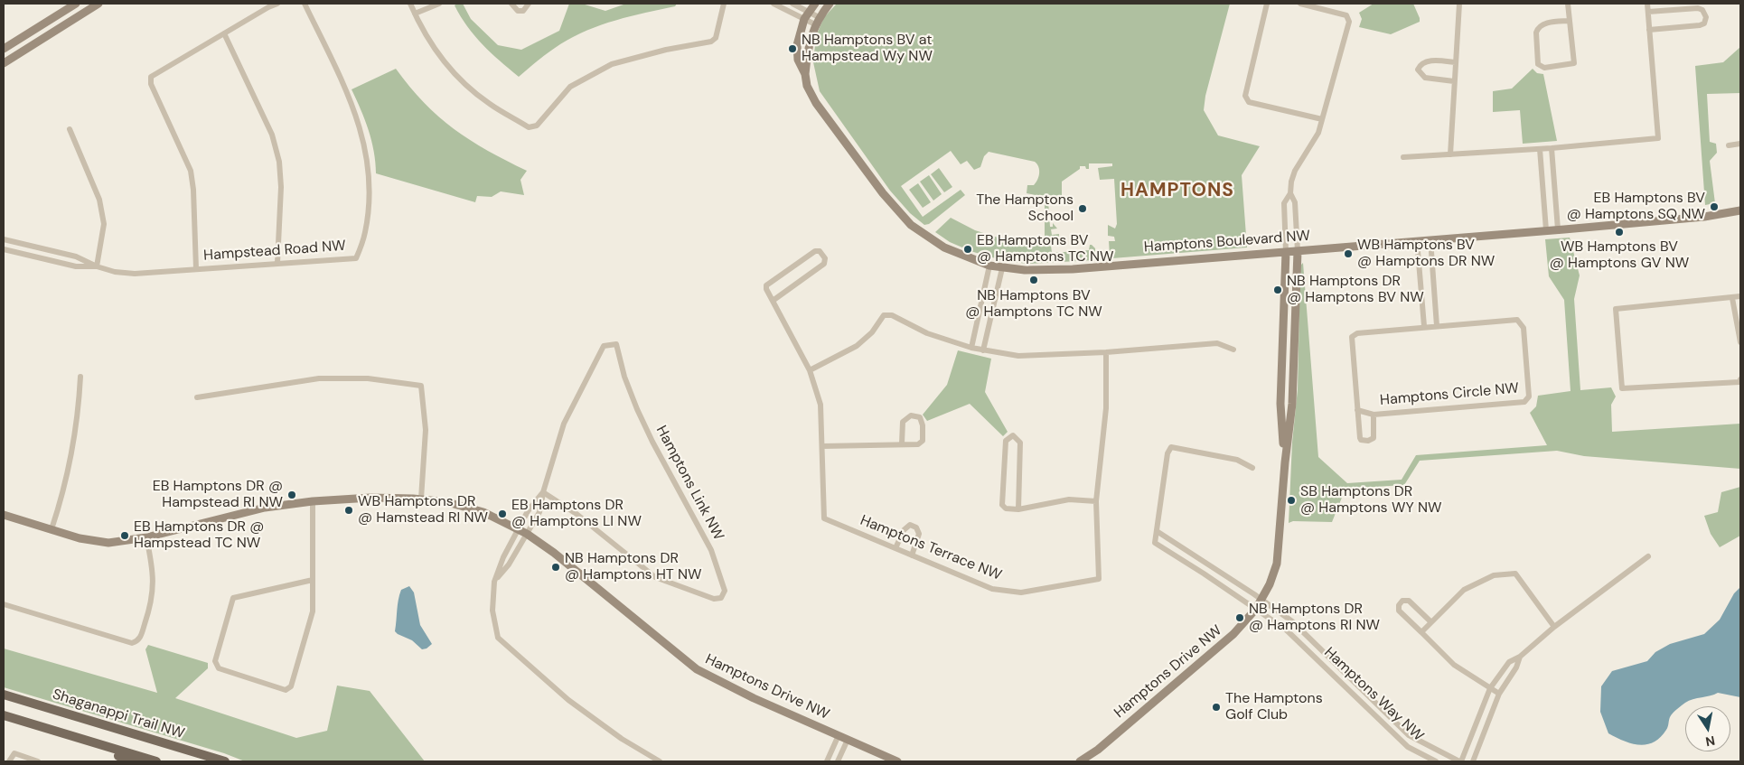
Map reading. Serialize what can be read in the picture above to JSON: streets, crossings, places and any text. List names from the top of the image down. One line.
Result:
{"streets":{"main road":["Shaganappi Trail NW"],"street":["Hamptons Boulevard NW","Hampstead Road NW","Hamptons Circle NW","Hamptons Link NW","Hamptons Terrace NW","Hamptons Drive NW","Hamptons Way NW"]},"crossings":[["Hamptons Boulevard NW","Hamptons Drive NW"],["Hamptons Link NW","Hamptons Drive NW"],["Hamptons Drive NW","Hamptons Way NW"]],"districts":["HAMPTONS"],"places":["NB Hamptons BV at Hampstead Wy NW","EB Hamptons BV @ Hamptons SQ NW","The Hamptons School","WB Hamptons BV @ Hamptons GV NW","EB Hamptons BV @ Hamptons TC NW","WB Hamptons BV @ Hamptons DR NW","NB Hamptons BV @ Hamptons TC NW","NB Hamptons DR @ Hamptons BV NW","EB Hamptons DR @ Hampstead RI NW","SB Hamptons DR @ Hamptons WY NW","WB Hamptons DR @ Hamstead RI NW","EB Hamptons DR @ Hamptons LI NW","EB Hamptons DR @ Hampstead TC NW","NB Hamptons DR @ Hamptons HT NW","NB Hamptons DR @ Hamptons RI NW","The Hamptons Golf Club"],"north":"bottom"}
